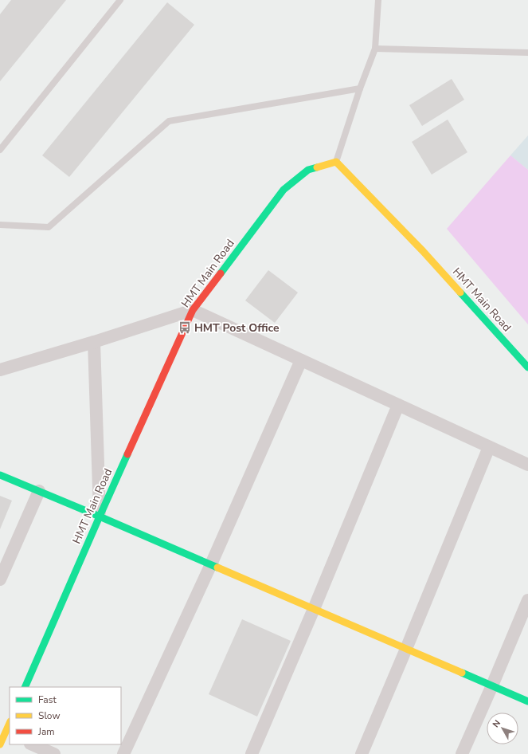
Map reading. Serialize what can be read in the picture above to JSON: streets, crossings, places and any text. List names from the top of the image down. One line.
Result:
{"streets":{"street":["HMT Main Road"]},"places":{"bus stop":["HMT Post Office"]},"legend":["Fast","Slow","Jam"],"north":"top left"}
